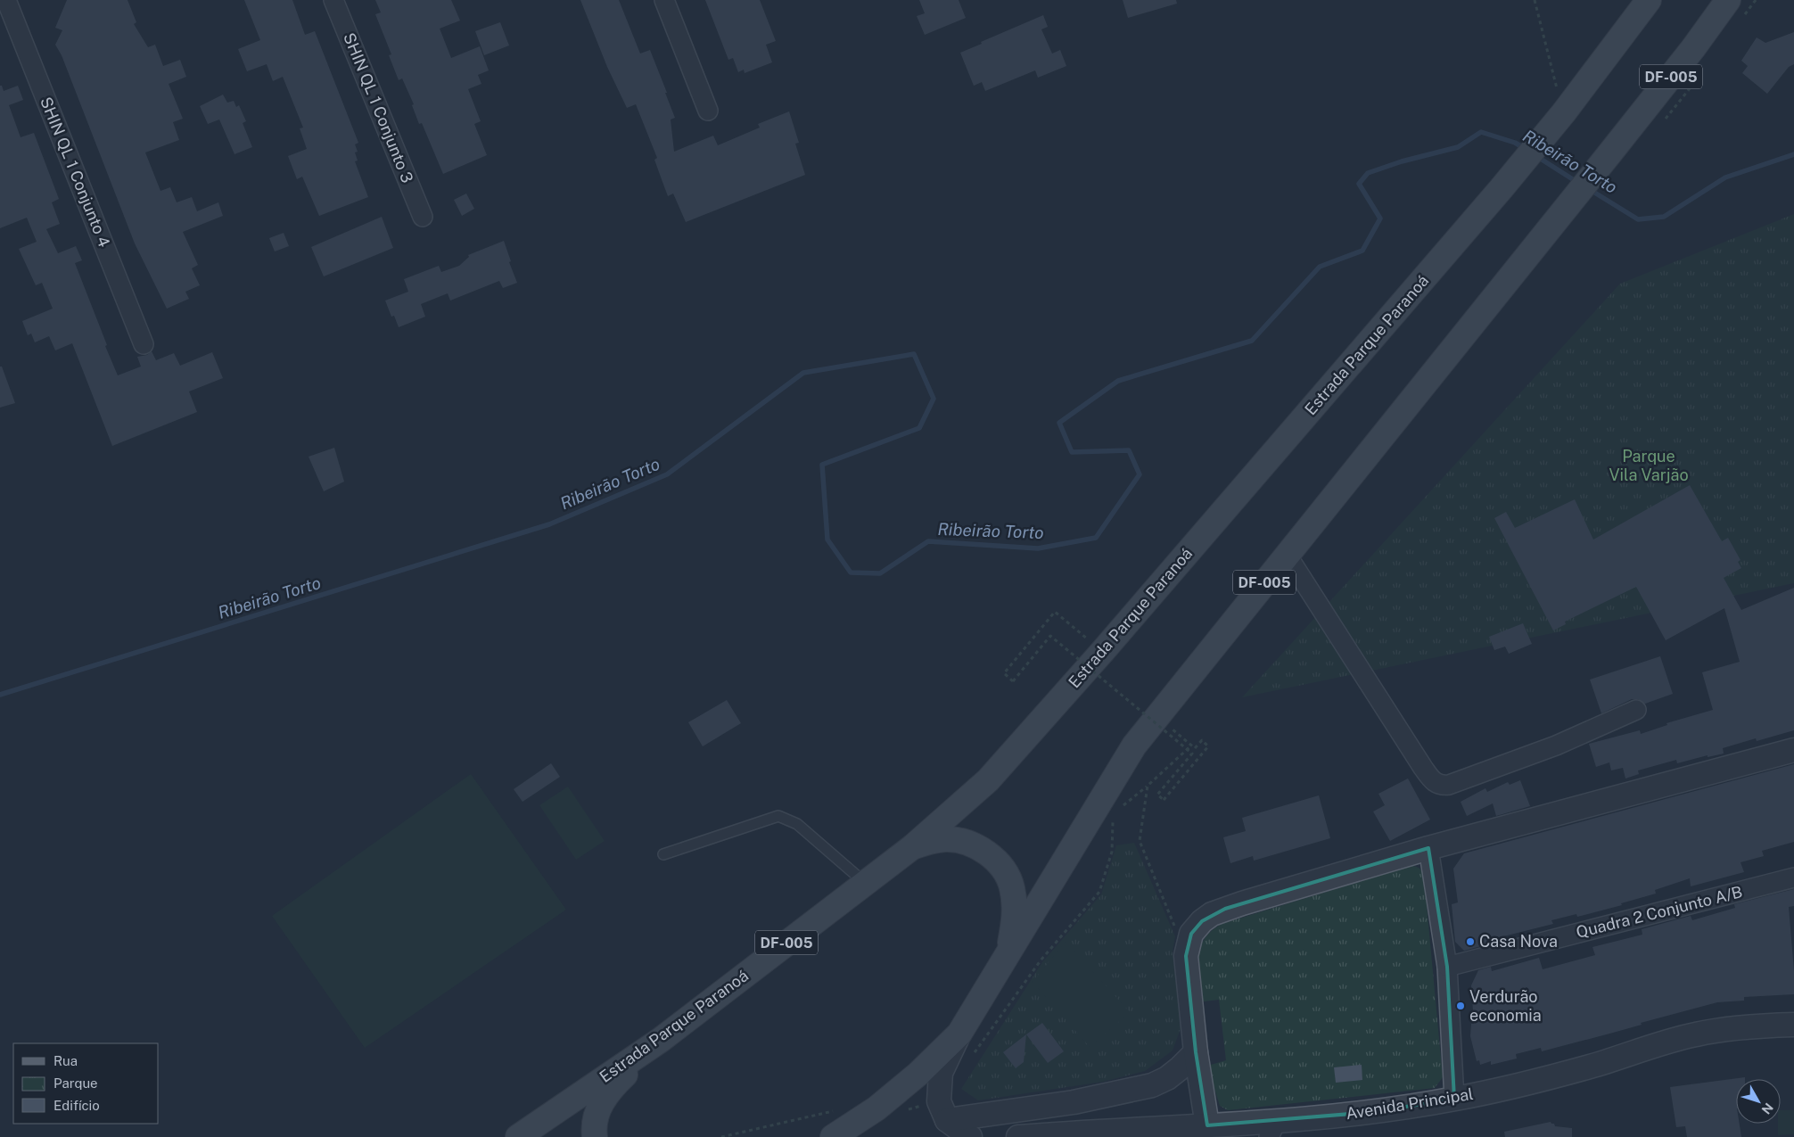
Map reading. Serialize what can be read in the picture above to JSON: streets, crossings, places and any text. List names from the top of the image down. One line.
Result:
{"streets":{"main road":["DF-005","Estrada Parque Paranoá"],"street":["SHIN QL 1 Conjunto 3","SHIN QL 1 Conjunto 4","Quadra 2 Conjunto A/B","Avenida Principal"]},"water":["Ribeirão Torto"],"parks":["Parque Vila Varjão"],"places":["Casa Nova","Verdurão economia"],"legend":["Rua","Parque","Edifício"],"north":"bottom right"}
